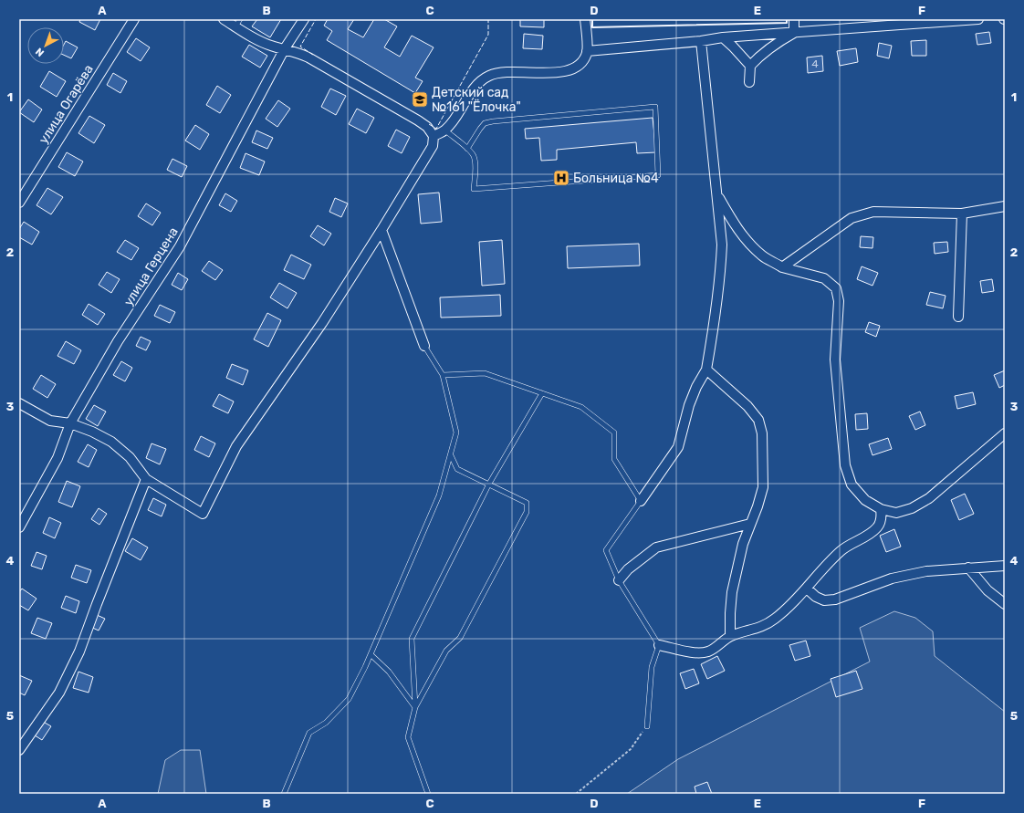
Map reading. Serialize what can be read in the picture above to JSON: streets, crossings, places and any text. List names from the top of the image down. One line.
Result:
{"streets":{"street":["улица Огарёва","улица Герцена"]},"places":{"school or university":["Детский сад №161 \"Ёлочка\""],"hospital":["Больница №4"]},"house_numbers":["4"],"north":"bottom left","grid":{"columns":["A","B","C","D","E","F"],"rows":["1","2","3","4","5"]}}
